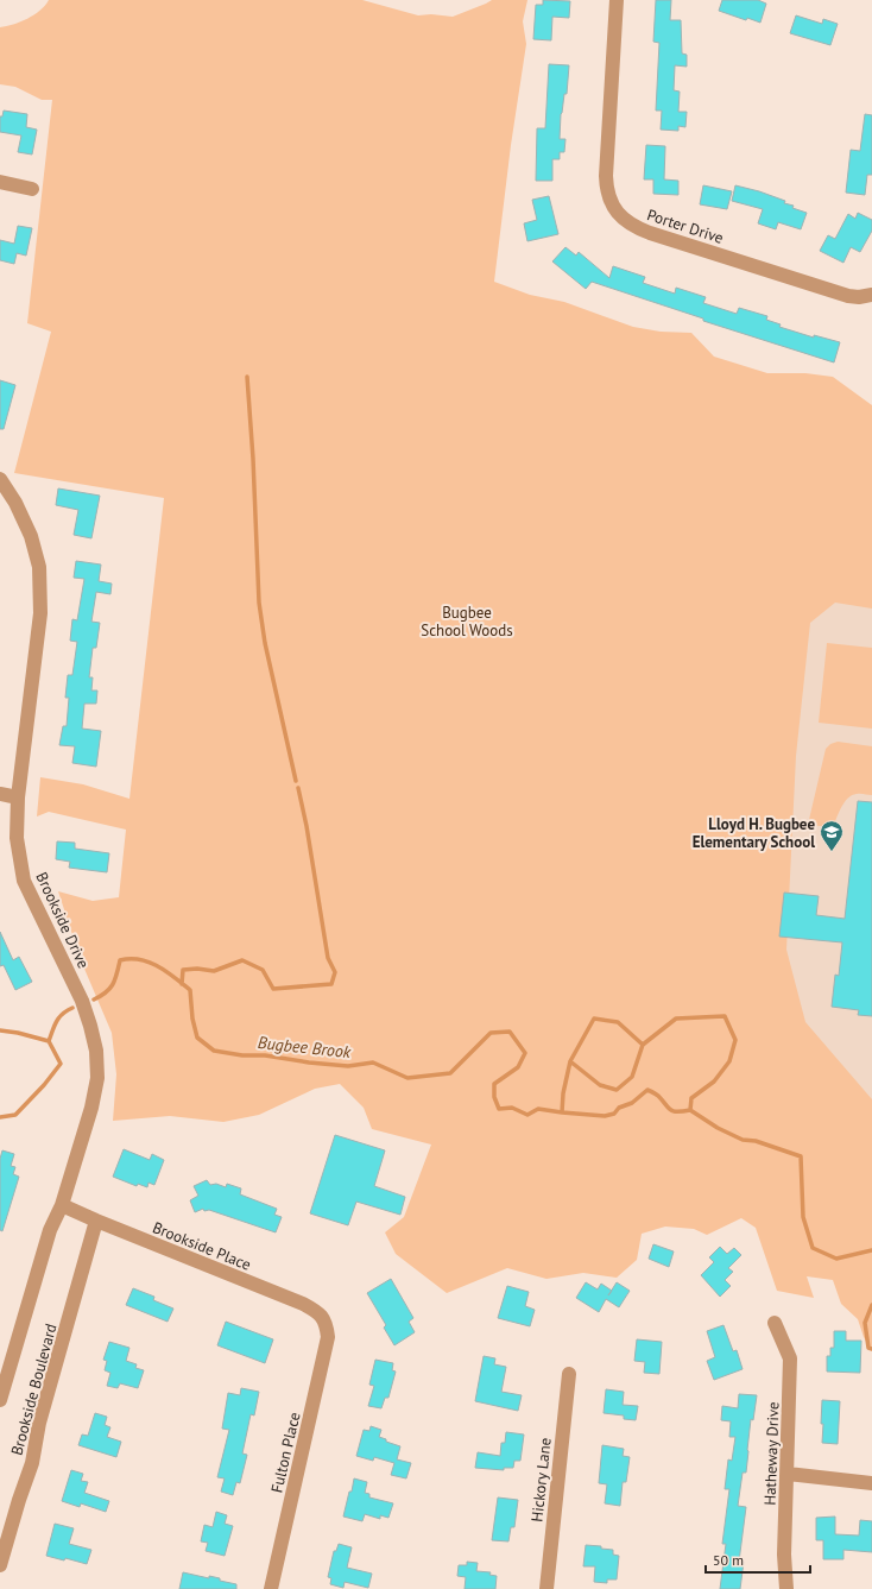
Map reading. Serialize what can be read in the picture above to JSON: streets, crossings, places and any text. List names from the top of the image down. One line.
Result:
{"streets":{"street":["Porter Drive","Brookside Drive","Brookside Place","Brookside Boulevard","Fulton Place","Hatheway Drive","Hickory Lane"]},"crossings":[["Brookside Drive","Brookside Place"],["Brookside Drive","Brookside Boulevard"],["Brookside Place","Brookside Boulevard"],["Brookside Place","Fulton Place"]],"water":["Bugbee Brook"],"parks":["Bugbee School Woods"],"places":{"school or university":["Lloyd H. Bugbee Elementary School"]},"scale_bar":"50 m"}
